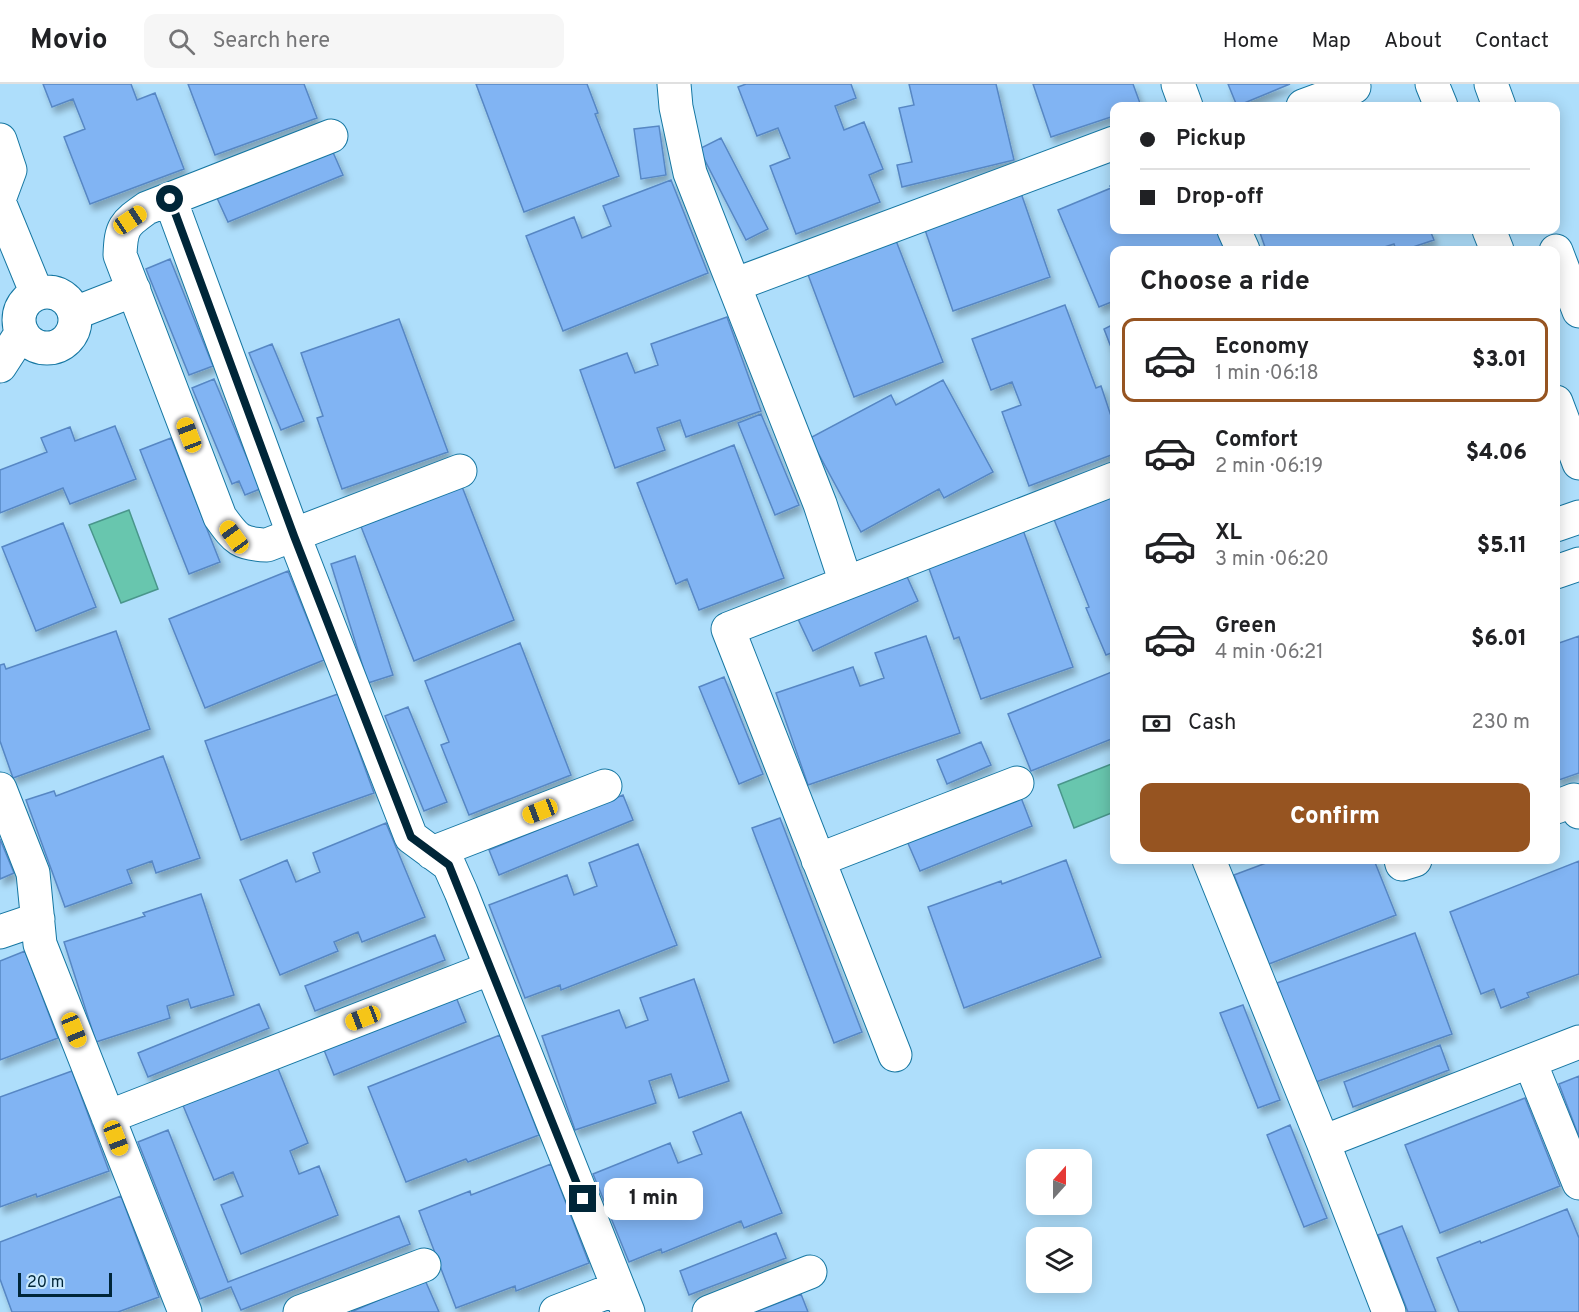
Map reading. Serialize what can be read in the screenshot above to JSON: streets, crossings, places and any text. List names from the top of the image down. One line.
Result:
{"scale_bar":"20 m","north":"top","page":{"header":"Movio","search":"Search here","nav":["Home","Map","About","Contact"],"banner":["Pickup","Drop-off"],"heading":"Choose a ride","list":[{"name":"Economy","note":"1 min · 06:18","value":"$3.01"},{"name":"Comfort","note":"2 min · 06:19","value":"$4.06"},{"name":"XL","note":"3 min · 06:20","value":"$5.11"},{"name":"Green","note":"4 min · 06:21","value":"$6.01"}],"pay":["Cash","230 m"],"buttons":"Confirm","bubble":"1 min","scale":"20 m"}}
